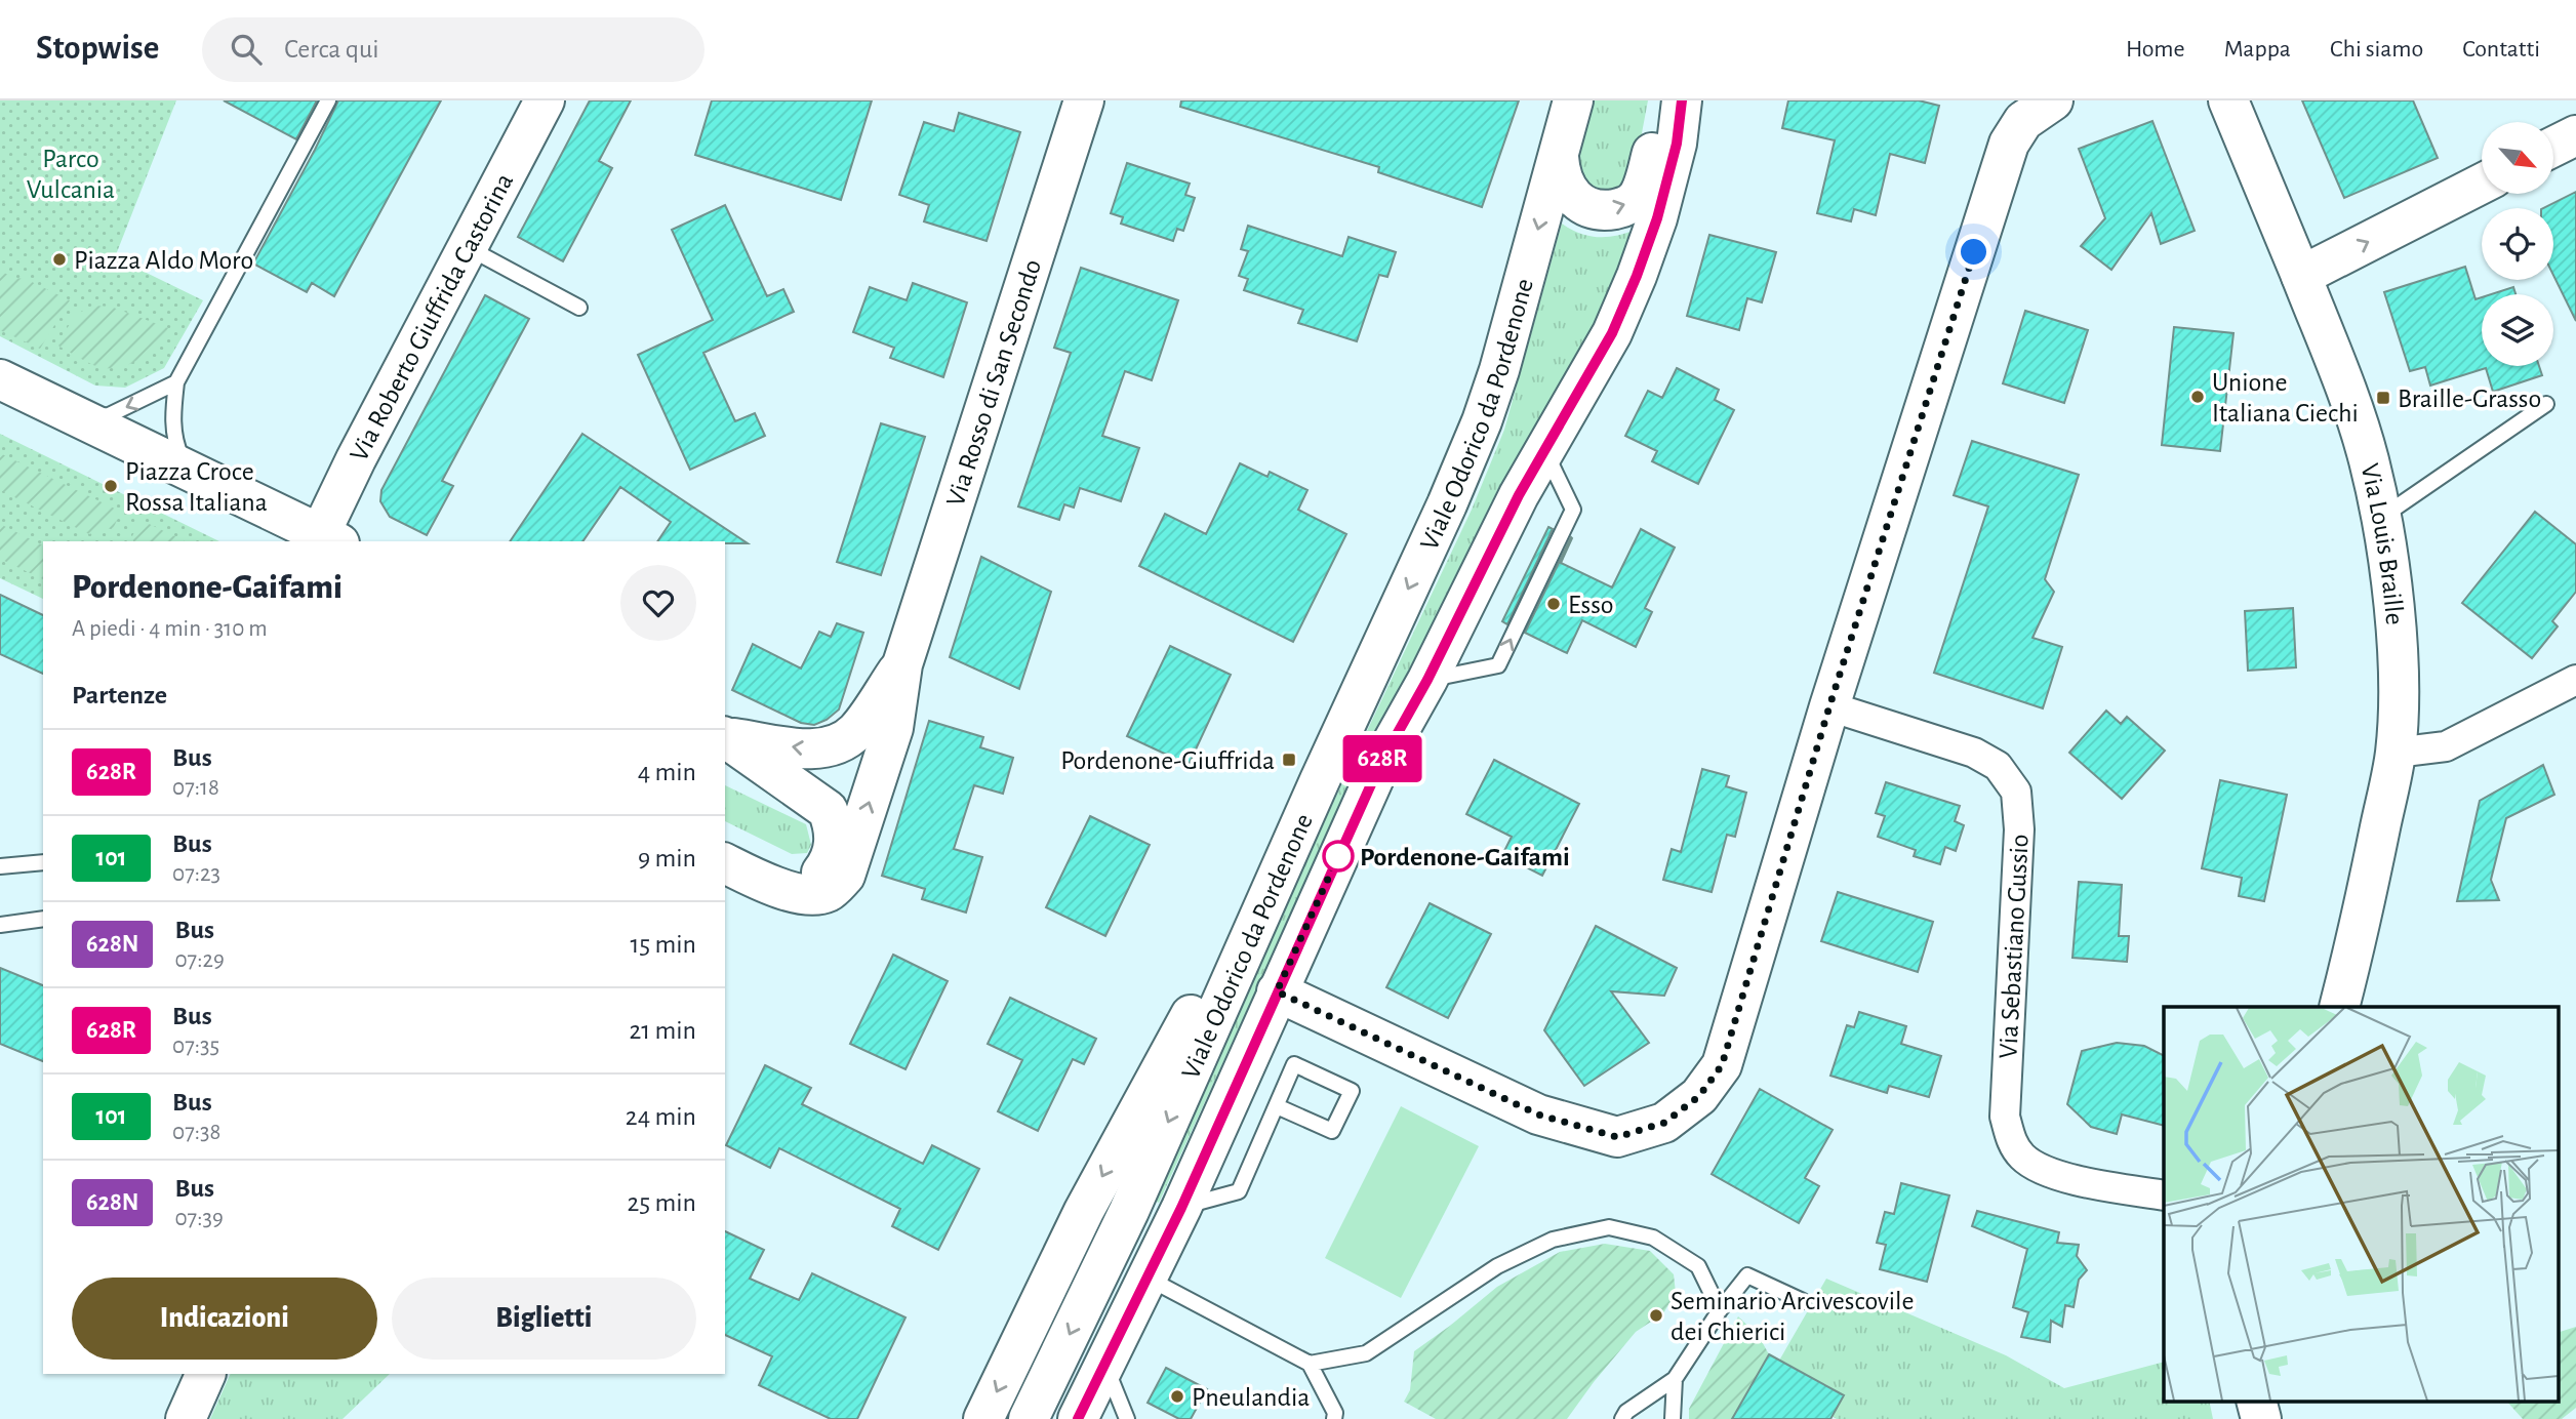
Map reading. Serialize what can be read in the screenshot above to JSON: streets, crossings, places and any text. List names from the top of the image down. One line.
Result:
{"streets":{"main road":["Via Roberto Giuffrida Castorina","Via Rosso di San Secondo","Viale Odorico da Pordenone","Via Louis Braille"],"street":["Via Sebastiano Gussio"]},"parks":["Parco Vulcania"],"places":{"other":["Piazza Aldo Moro","Unione Italiana Ciechi","Piazza Croce Rossa Italiana","Esso","Pordenone-Gaifami","Seminario Arcivescovile dei Chierici","Pneulandia"],"transit":["Braille-Grasso","Pordenone-Giuffrida"]},"lines":["bus line 628R"],"north":"bottom right","page":{"header":"Stopwise","search":"Cerca qui","nav":["Home","Mappa","Chi siamo","Contatti"],"on_map":"628R","heading":[["Pordenone-Gaifami","A piedi · 4 min · 310 m"],"Partenze"],"list":[{"mark":"628R","name":"Bus","note":"07:18","value":"4 min"},{"mark":"101","name":"Bus","note":"07:23","value":"9 min"},{"mark":"628N","name":"Bus","note":"07:29","value":"15 min"},{"mark":"628R","name":"Bus","note":"07:35","value":"21 min"},{"mark":"101","name":"Bus","note":"07:38","value":"24 min"},{"mark":"628N","name":"Bus","note":"07:39","value":"25 min"}],"buttons":["Indicazioni","Biglietti"]}}
